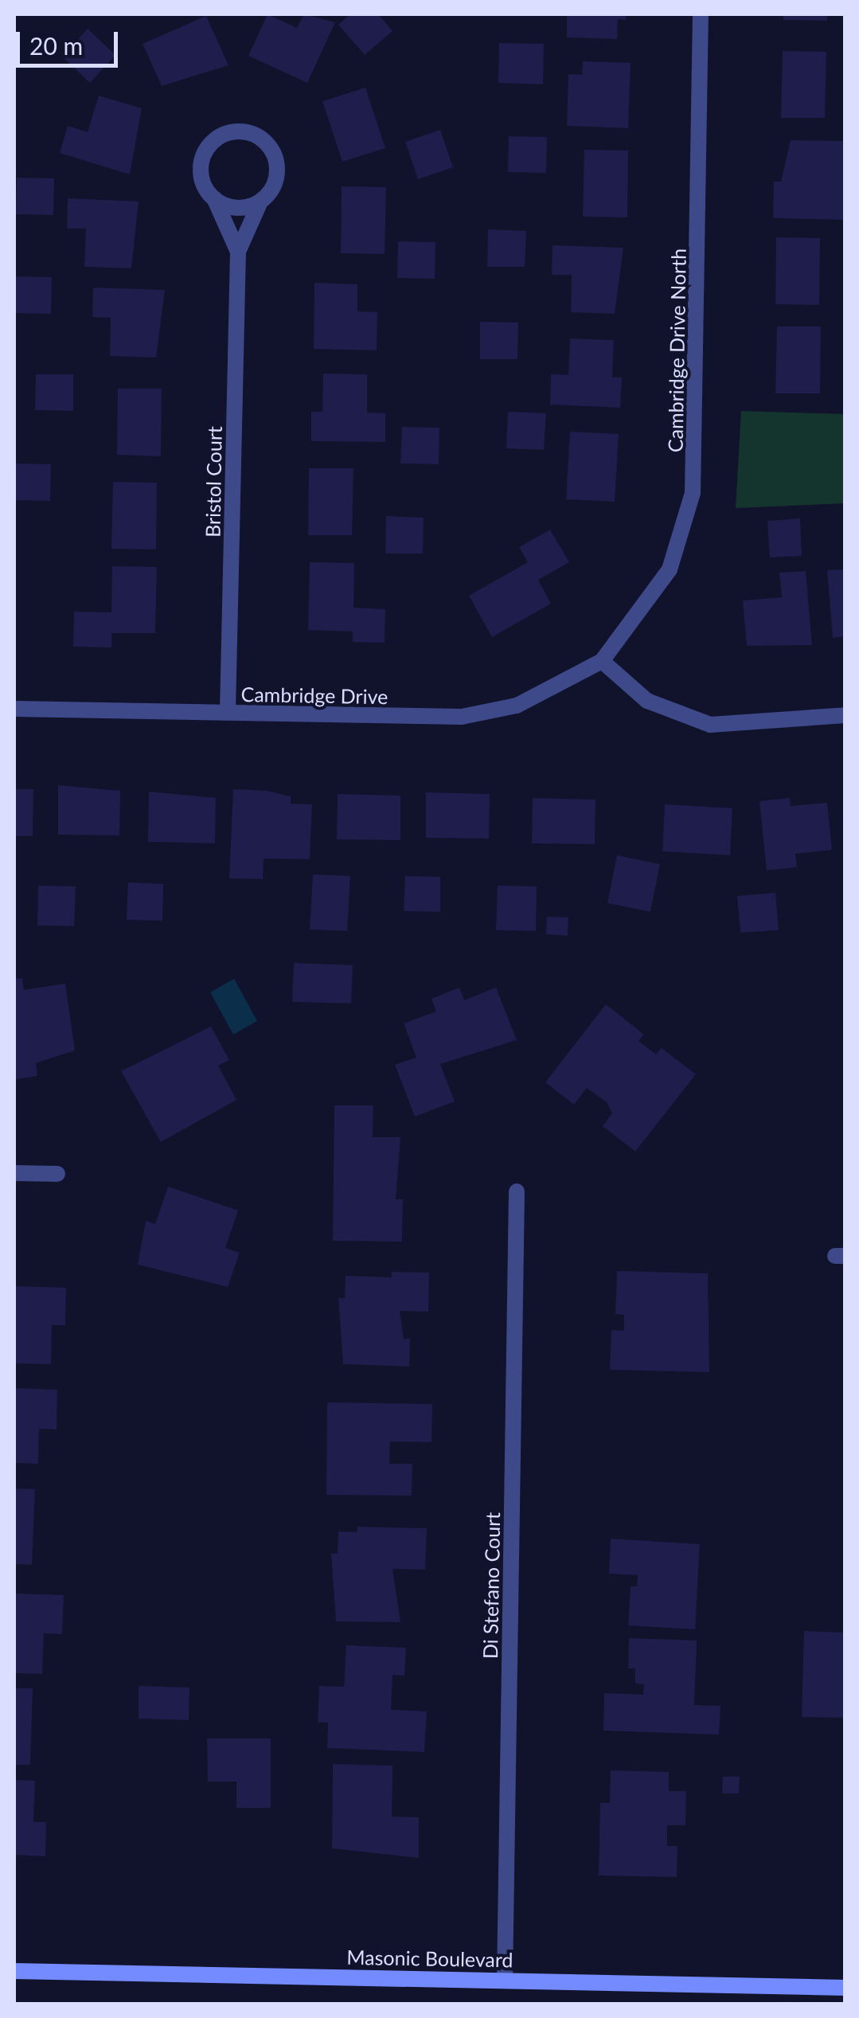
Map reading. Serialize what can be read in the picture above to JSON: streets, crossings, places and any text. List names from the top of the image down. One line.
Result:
{"streets":{"street":["Cambridge Drive North","Bristol Court","Cambridge Drive","Di Stefano Court","Masonic Boulevard"]},"crossings":[["Cambridge Drive North","Cambridge Drive"],["Bristol Court","Cambridge Drive"],["Di Stefano Court","Masonic Boulevard"]],"scale_bar":"20 m"}
